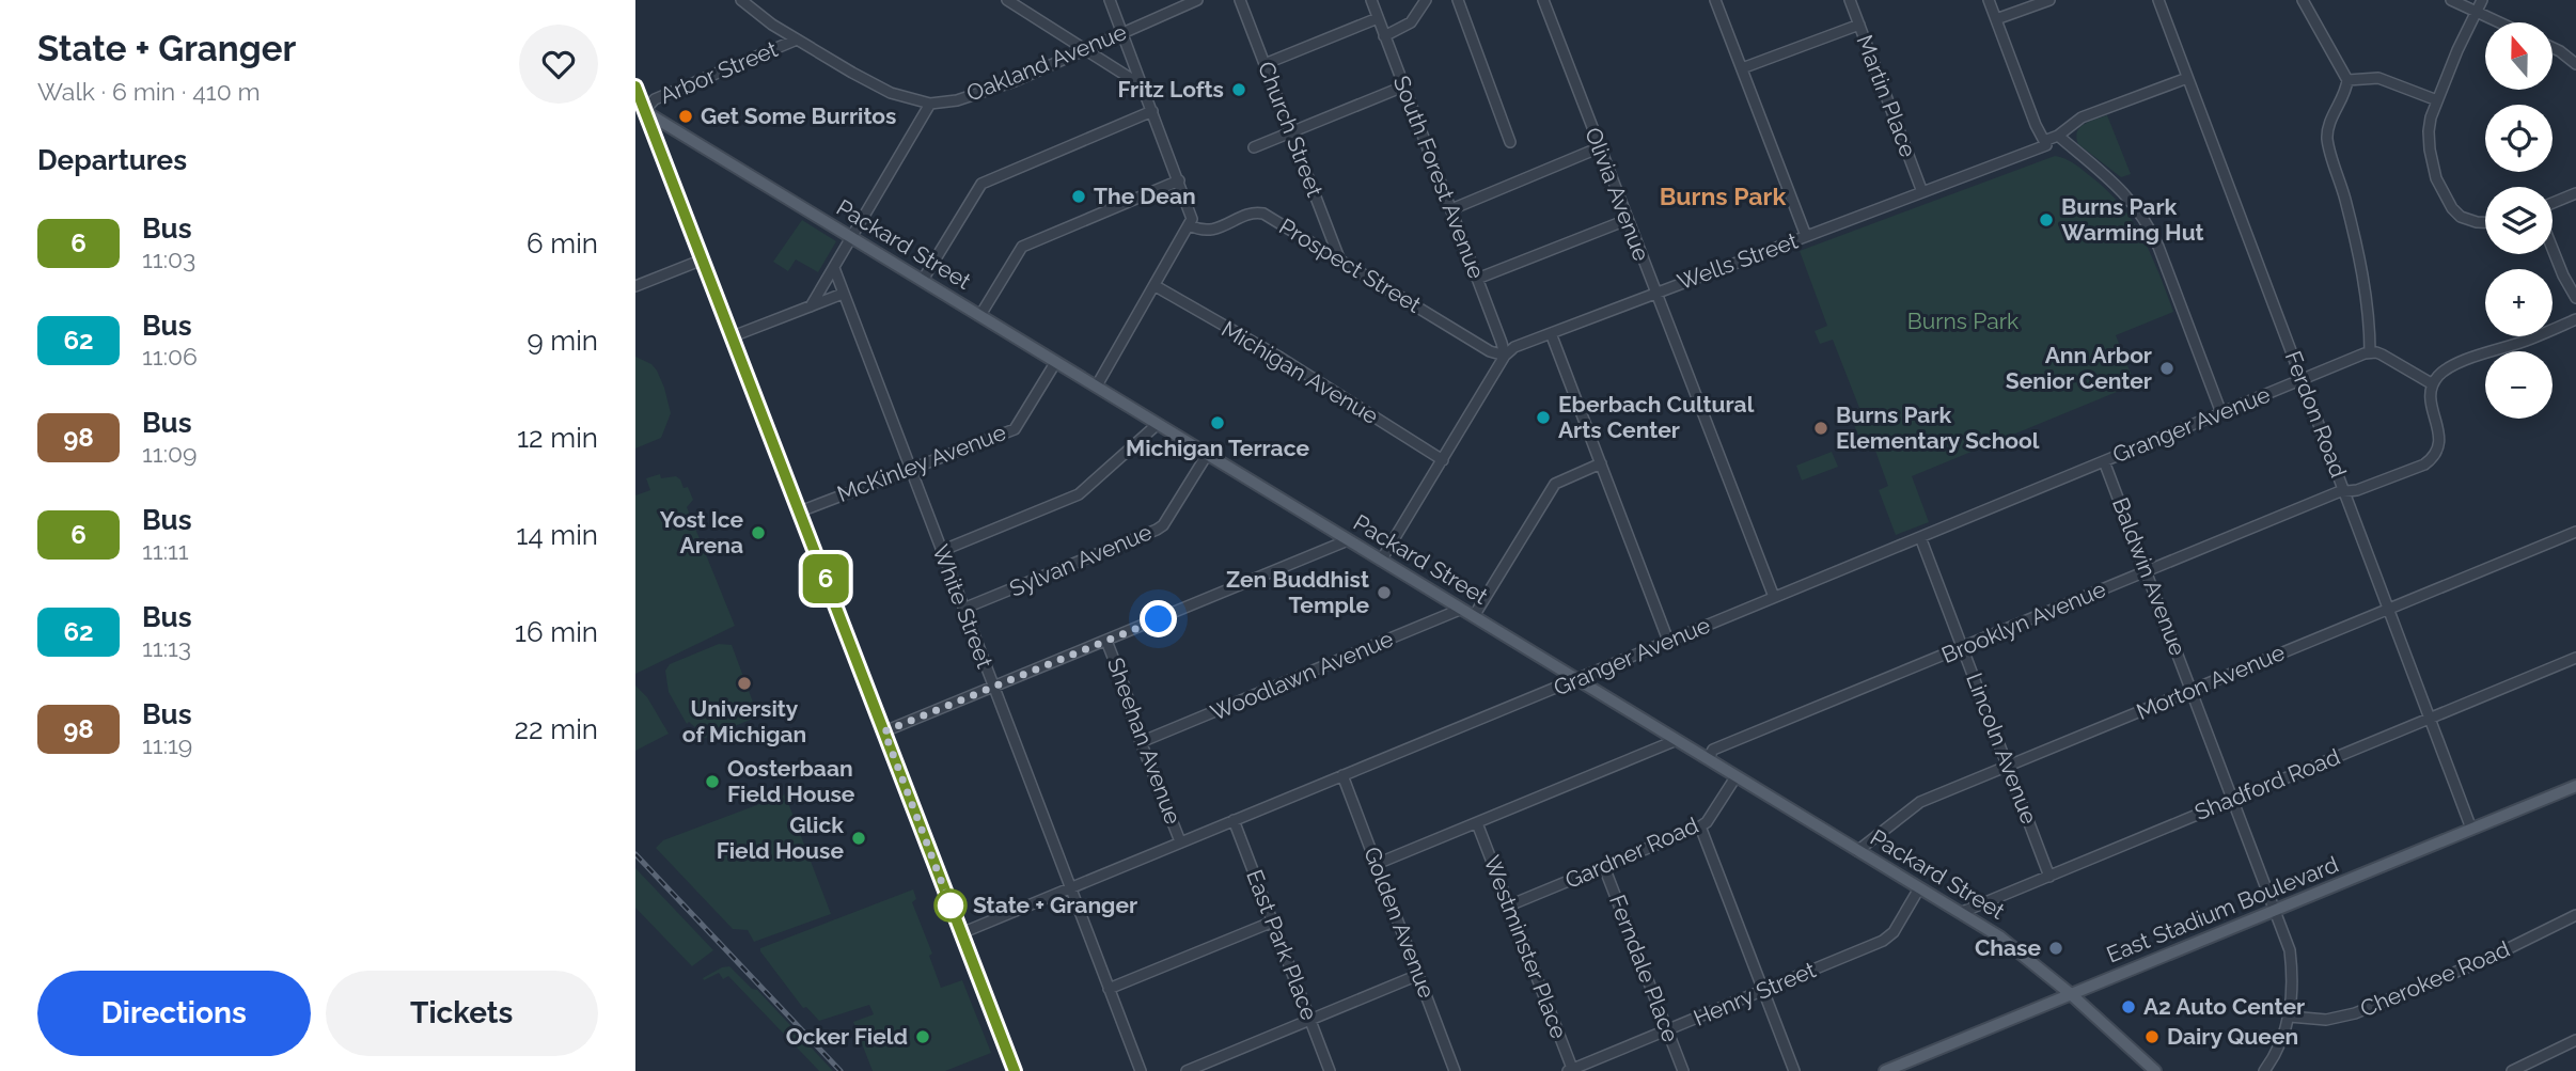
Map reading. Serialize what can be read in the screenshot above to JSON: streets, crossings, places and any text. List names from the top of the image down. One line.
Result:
{"streets":{"main road":["Packard Street","East Stadium Boulevard"],"street":["Oakland Avenue","Arbor Street","Martin Place","Church Street","South Forest Avenue","Olivia Avenue","Wells Street","Prospect Street","Michigan Avenue","Ferdon Road","Granger Avenue","McKinley Avenue","Sylvan Avenue","Baldwin Avenue","White Street","Brooklyn Avenue","Woodlawn Avenue","Morton Avenue","Sheehan Avenue","Lincoln Avenue","Shadford Road","Gardner Road","Golden Avenue","East Park Place","Westminster Place","Ferndale Place","Cherokee Road","Henry Street"]},"crossings":[["Oakland Avenue","Arbor Street"],["Arbor Street","Packard Street"],["Martin Place","Wells Street"],["Church Street","Prospect Street"],["South Forest Avenue","Wells Street"],["South Forest Avenue","Prospect Street"],["Olivia Avenue","Wells Street"],["Olivia Avenue","Granger Avenue"],["Packard Street","Wells Street"],["Packard Street","Granger Avenue"],["Packard Street","McKinley Avenue"],["Packard Street","Sylvan Avenue"],["Packard Street","Brooklyn Avenue"],["Packard Street","Woodlawn Avenue"],["Packard Street","Morton Avenue"],["Packard Street","Shadford Road"],["Packard Street","Gardner Road"],["Packard Street","East Stadium Boulevard"],["Packard Street","Henry Street"],["Wells Street","Prospect Street"],["Wells Street","Michigan Avenue"],["Wells Street","Ferdon Road"],["Ferdon Road","Granger Avenue"],["Ferdon Road","Brooklyn Avenue"],["Ferdon Road","Morton Avenue"],["Ferdon Road","Shadford Road"],["Ferdon Road","East Stadium Boulevard"],["Granger Avenue","Baldwin Avenue"],["Granger Avenue","White Street"],["Granger Avenue","Sheehan Avenue"],["Granger Avenue","Lincoln Avenue"],["Granger Avenue","Golden Avenue"],["Granger Avenue","East Park Place"],["McKinley Avenue","White Street"],["Sylvan Avenue","White Street"],["Baldwin Avenue","Brooklyn Avenue"],["Baldwin Avenue","Morton Avenue"],["Baldwin Avenue","Shadford Road"],["Baldwin Avenue","East Stadium Boulevard"],["Baldwin Avenue","Cherokee Road"],["Brooklyn Avenue","Lincoln Avenue"],["Woodlawn Avenue","Sheehan Avenue"],["Morton Avenue","Lincoln Avenue"],["Lincoln Avenue","Shadford Road"],["Gardner Road","Westminster Place"],["Gardner Road","Ferndale Place"],["Westminster Place","Henry Street"],["Ferndale Place","Henry Street"]],"districts":["Burns Park"],"parks":["Burns Park"],"places":["Fritz Lofts","Get Some Burritos","The Dean","Burns Park Warming Hut","Ann Arbor Senior Center","Eberbach Cultural Arts Center","Michigan Terrace","Burns Park Elementary School","Yost Ice Arena","Zen Buddhist Temple","University of Michigan","Oosterbaan Field House","Glick Field House","State + Granger","Chase","A2 Auto Center","Ocker Field","Dairy Queen"],"lines":["bus line 6"],"north":"top","page":{"heading":[["State + Granger","Walk · 6 min · 410 m"],"Departures"],"on_map":"6","map_buttons":["+","−"],"list":[{"mark":"6","name":"Bus","note":"11:03","value":"6 min"},{"mark":"62","name":"Bus","note":"11:06","value":"9 min"},{"mark":"98","name":"Bus","note":"11:09","value":"12 min"},{"mark":"6","name":"Bus","note":"11:11","value":"14 min"},{"mark":"62","name":"Bus","note":"11:13","value":"16 min"},{"mark":"98","name":"Bus","note":"11:19","value":"22 min"}],"buttons":["Directions","Tickets"]}}
